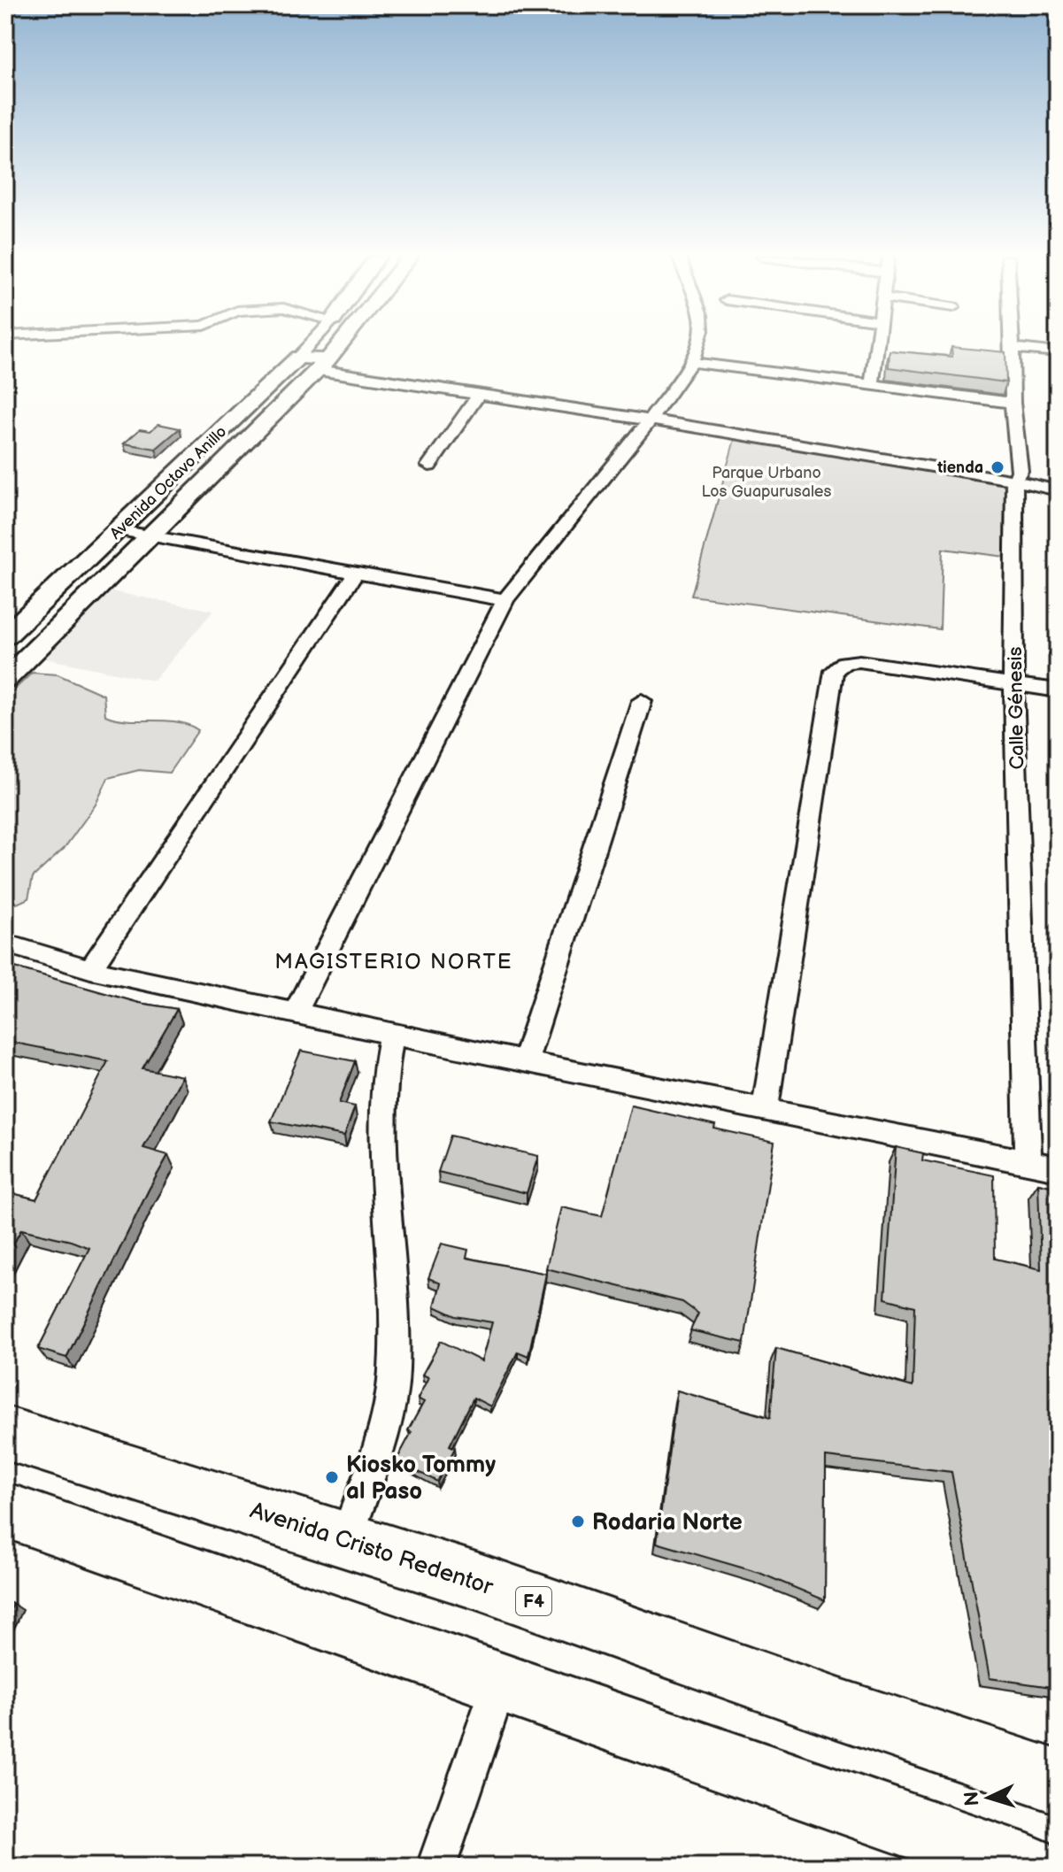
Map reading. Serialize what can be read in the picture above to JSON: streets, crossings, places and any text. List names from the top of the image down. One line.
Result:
{"streets":{"highway":["Avenida Cristo Redentor","F4"],"street":["Avenida Octavo Anillo","Calle Génesis"]},"districts":["MAGISTERIO NORTE"],"parks":["Parque Urbano Los Guapurusales"],"places":["tienda","Kiosko Tommy al Paso","Rodaria Norte"],"north":"left"}
